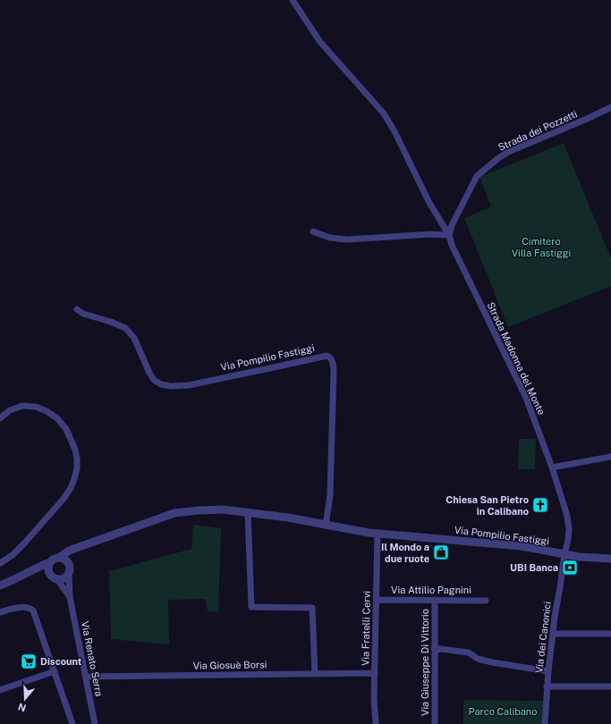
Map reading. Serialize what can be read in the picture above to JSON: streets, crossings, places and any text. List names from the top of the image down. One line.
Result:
{"streets":{"street":["Strada dei Pozzetti","Via Pompilio Fastiggi","Strada Madonna del Monte","Via Attilio Pagnini","Via Fratelli Cervi","Via dei Canonici","Via Renato Serra","Via Giuseppe Di Vittorio","Via Giosuè Borsi"]},"crossings":[["Strada dei Pozzetti","Strada Madonna del Monte"],["Via Pompilio Fastiggi","Strada Madonna del Monte"],["Via Pompilio Fastiggi","Via Fratelli Cervi"],["Via Pompilio Fastiggi","Via dei Canonici"],["Via Pompilio Fastiggi","Via Renato Serra"],["Strada Madonna del Monte","Via dei Canonici"],["Via Attilio Pagnini","Via Fratelli Cervi"],["Via Attilio Pagnini","Via Giuseppe Di Vittorio"],["Via Fratelli Cervi","Via Giosuè Borsi"],["Via Renato Serra","Via Giosuè Borsi"]],"parks":["Cimitero Villa Fastiggi","Parco Calibano"],"places":{"church":["Chiesa San Pietro in Calibano"],"shop":["Il Mondo a due ruote"],"bank":["UBI Banca"],"supermarket":["Discount"]},"north":"bottom"}
